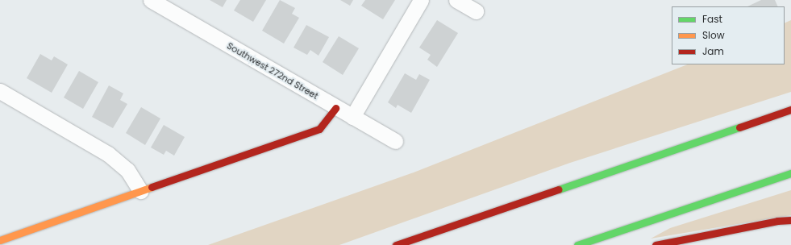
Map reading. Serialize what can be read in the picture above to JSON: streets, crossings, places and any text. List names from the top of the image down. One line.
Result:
{"streets":{"street":["Southwest 272nd Street"]},"legend":["Fast","Slow","Jam"]}
